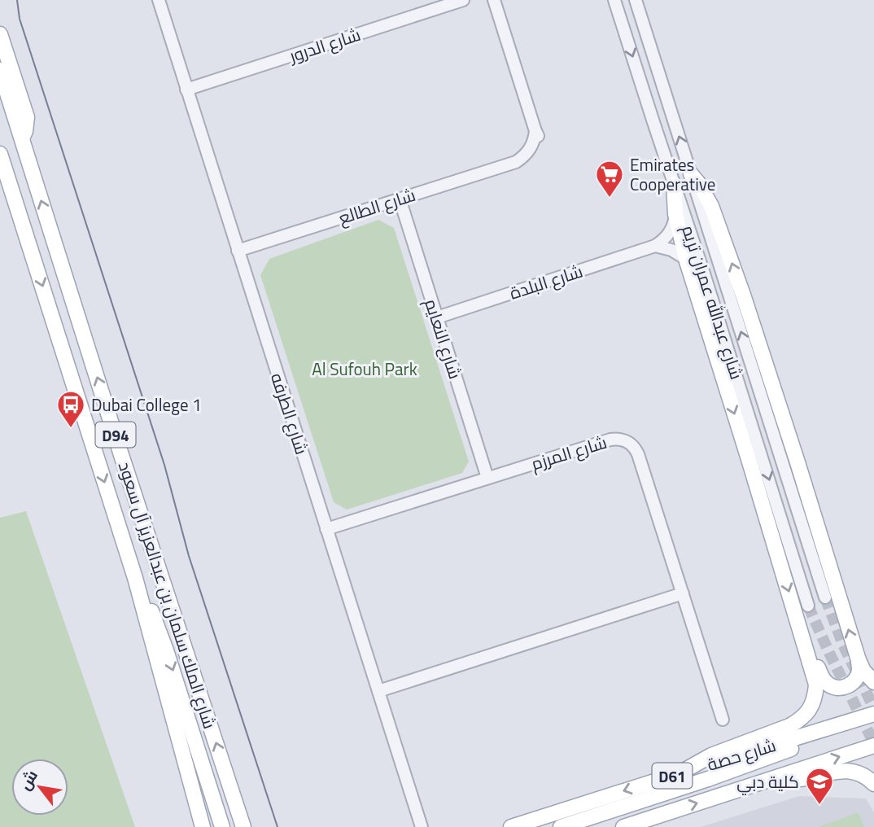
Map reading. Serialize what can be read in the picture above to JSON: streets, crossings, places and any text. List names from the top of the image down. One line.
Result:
{"streets":{"main road":["D94","شارع الملك سلمان بن عبدالعزيز آل سعود","شارع حصة","D61"],"street":["شارع الدرور","شارع الطالع","شارع البلدة","شارع عبدالله عمران تريم","شارع النعايم","شارع الطرفه","شارع المرزم"]},"crossings":[["شارع الدرور","شارع الطرفه"],["شارع الطالع","شارع النعايم"],["شارع الطالع","شارع الطرفه"],["شارع البلدة","شارع النعايم"],["شارع النعايم","شارع المرزم"],["شارع الطرفه","شارع المرزم"]],"parks":["Al Sufouh Park"],"places":{"supermarket":["Emirates Cooperative"],"bus stop":["Dubai College 1"],"school or university":["كلية دبي"]},"north":"top left"}
